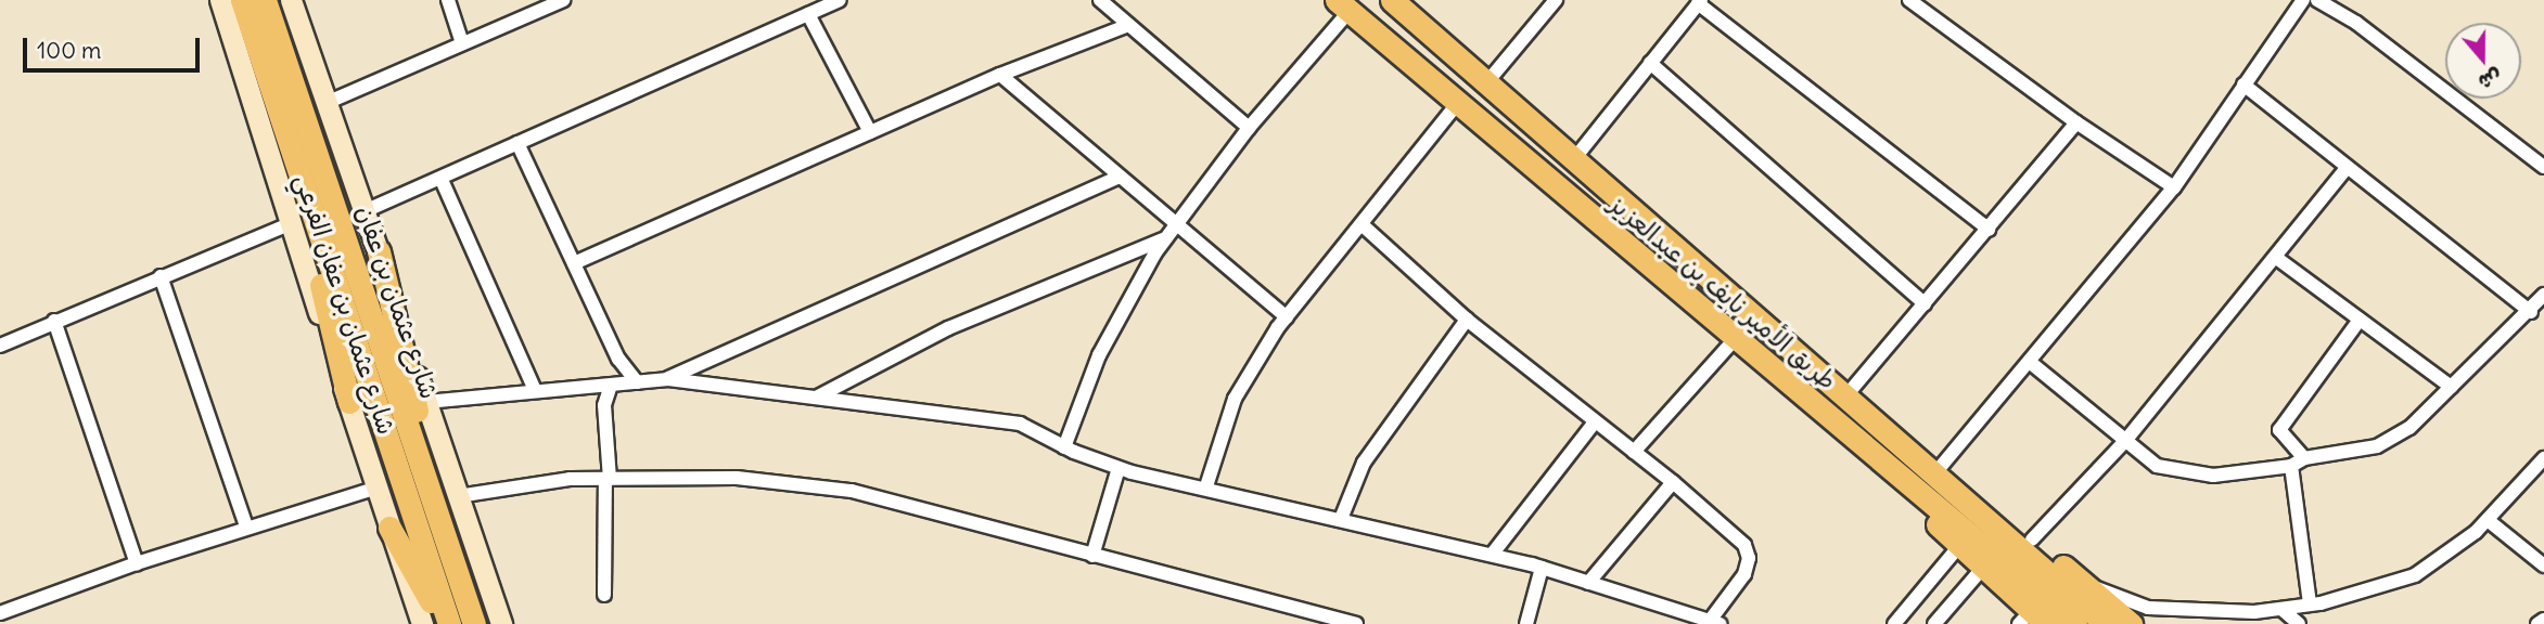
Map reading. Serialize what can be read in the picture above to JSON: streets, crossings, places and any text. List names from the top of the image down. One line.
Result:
{"streets":{"main road":["طريق الأمير نايف بن عبدالعزيز","شارع عثمان بن عفان","شارع عثمان بن عفان الفرعي"]},"scale_bar":"100 m","north":"bottom"}
